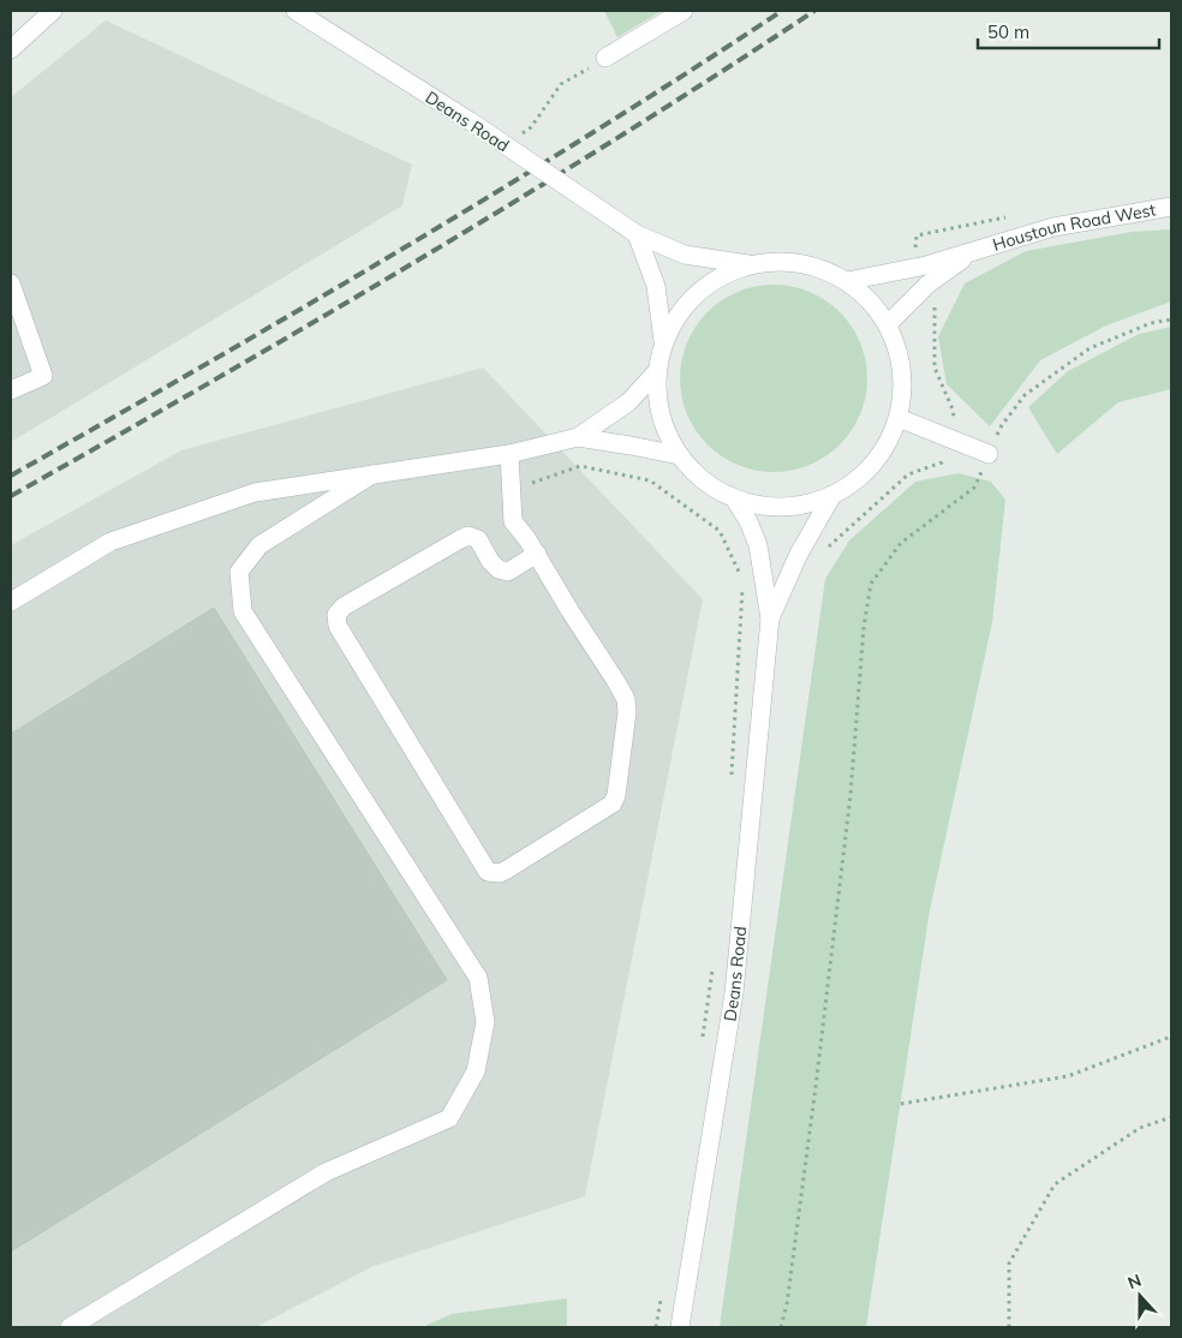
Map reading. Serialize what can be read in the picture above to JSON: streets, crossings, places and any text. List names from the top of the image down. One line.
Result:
{"streets":{"street":["Deans Road","Houstoun Road West"]},"scale_bar":"50 m","north":"top"}
